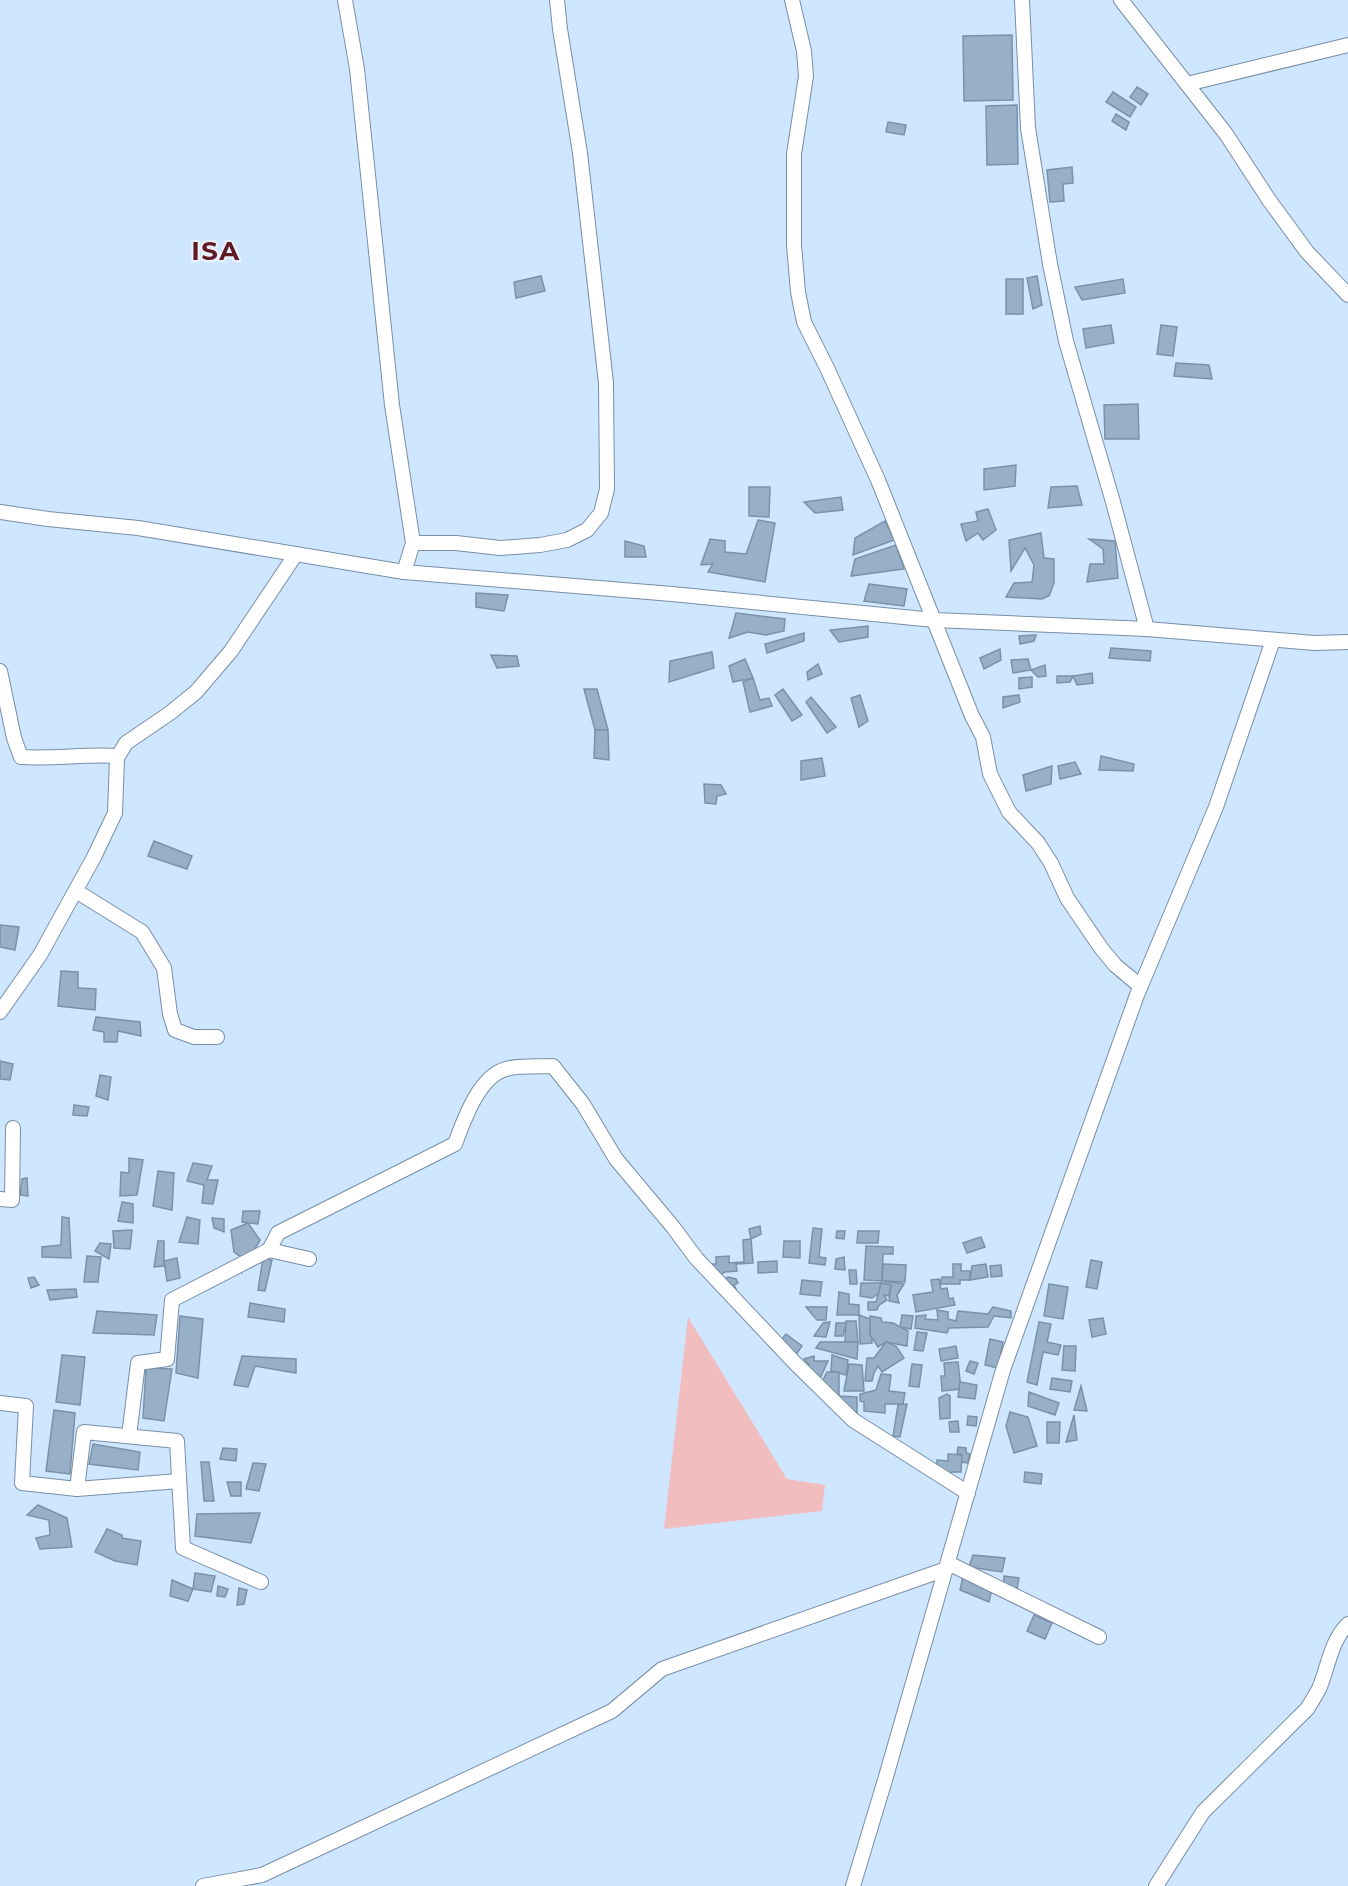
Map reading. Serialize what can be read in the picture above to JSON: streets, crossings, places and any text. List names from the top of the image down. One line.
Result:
{"districts":["ISA"]}
